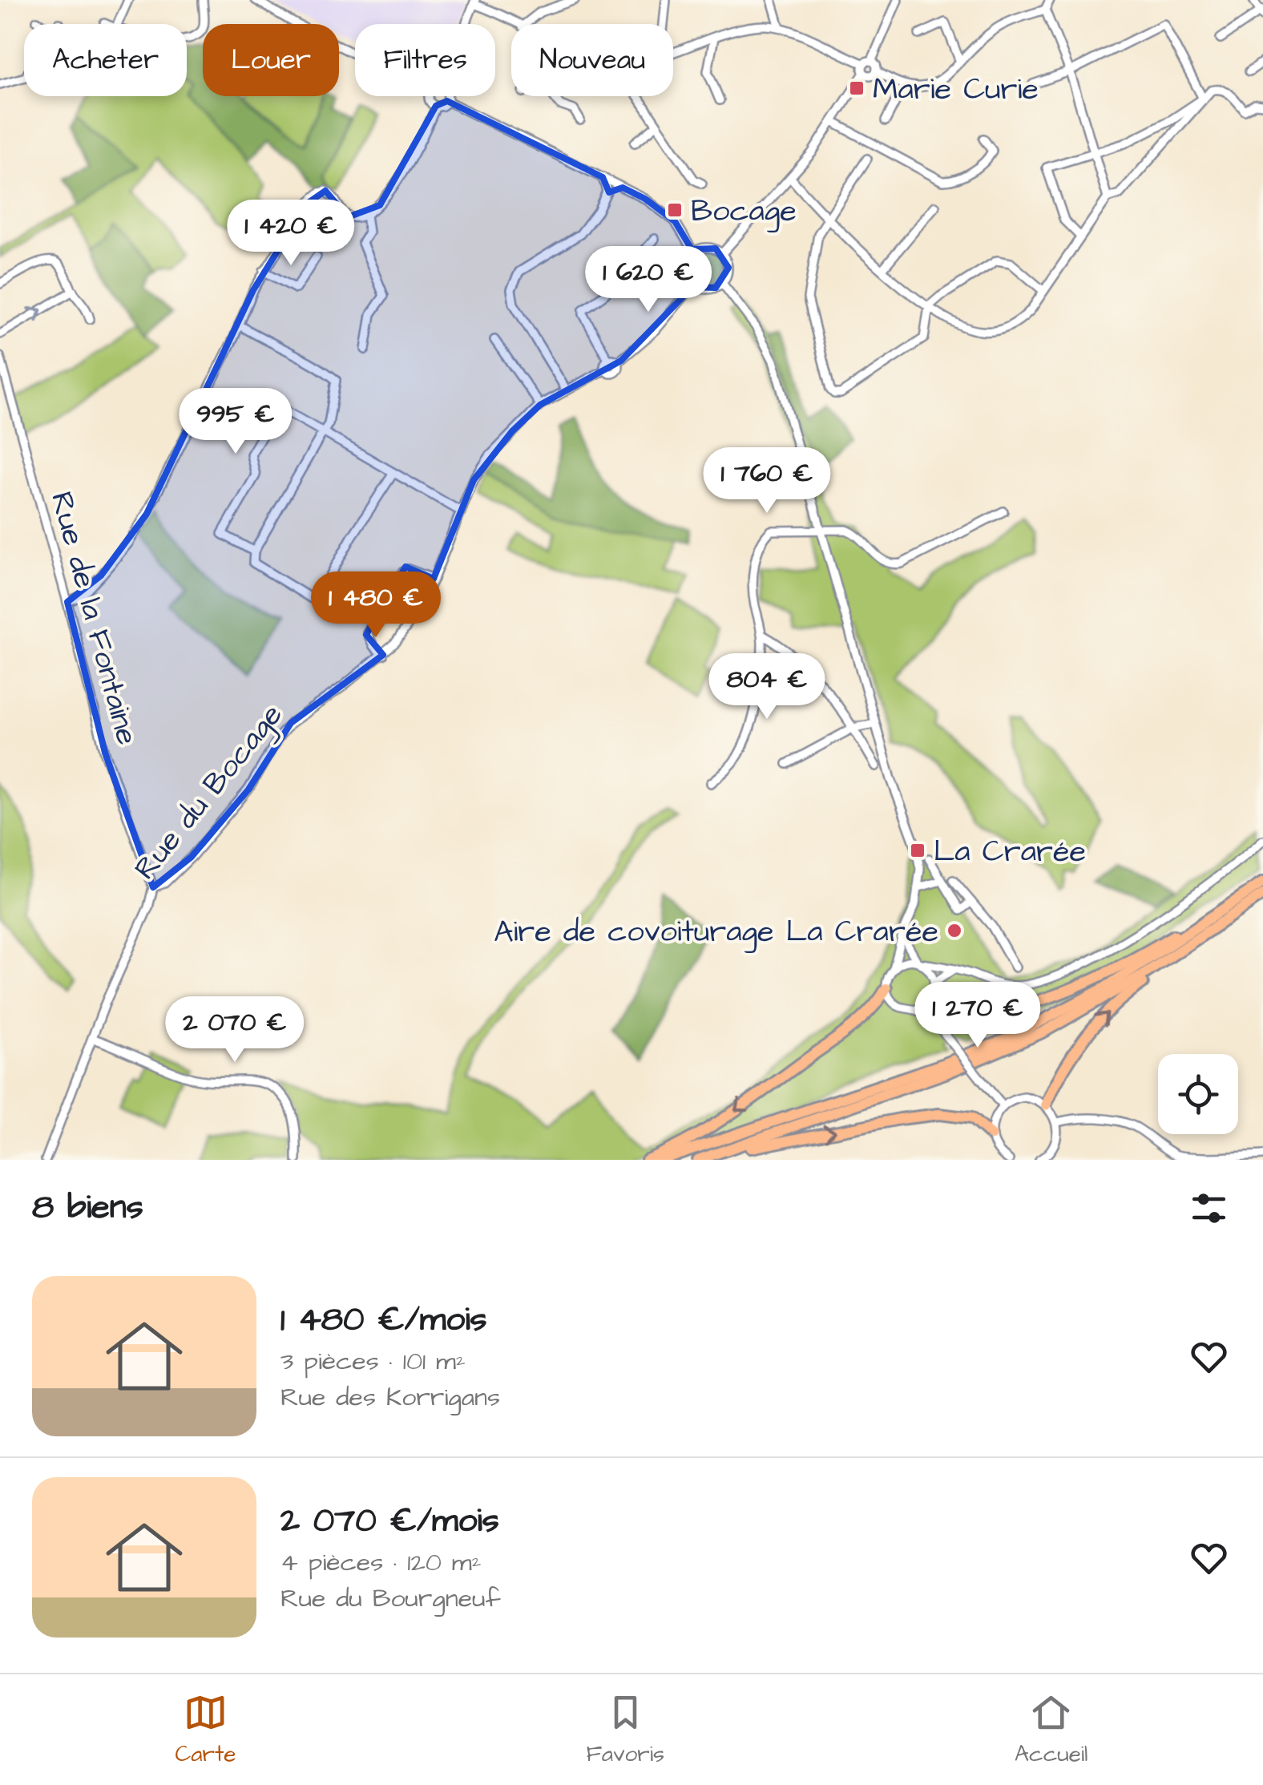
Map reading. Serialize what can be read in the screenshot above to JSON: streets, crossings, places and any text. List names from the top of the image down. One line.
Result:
{"streets":{"street":["Rue de la Fontaine","Rue du Bocage"]},"crossings":[["Rue de la Fontaine","Rue du Bocage"]],"places":{"transit":["Marie Curie","Bocage","La Crarée"],"other":["Aire de covoiturage La Crarée"]},"page":{"chip":["Acheter","Louer","Filtres","Nouveau"],"price":["1 420 €","1 620 €","995 €","1 760 €","1 480 €","804 €","1 270 €","2 070 €"],"heading":"8 biens","list":[{"name":"1 480 €/mois","note":"3 pièces · 101 m² · Rue des Korrigans"},{"name":"2 070 €/mois","note":"4 pièces · 120 m² · Rue du Bourgneuf"}],"tabs":["Carte","Favoris","Accueil"]}}
